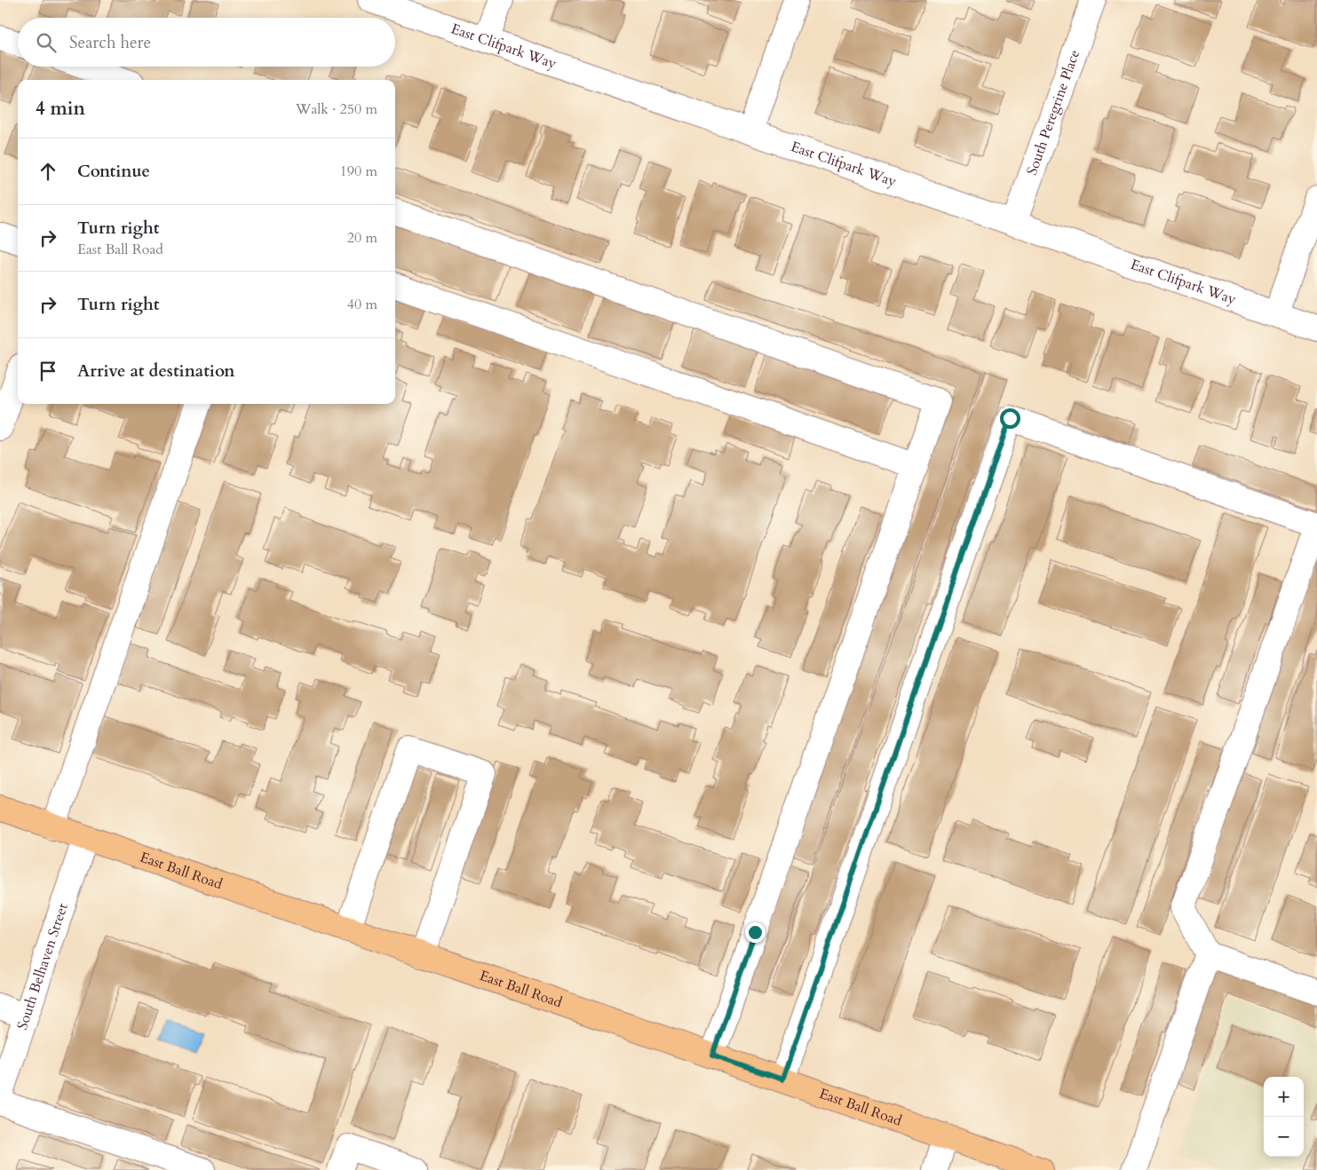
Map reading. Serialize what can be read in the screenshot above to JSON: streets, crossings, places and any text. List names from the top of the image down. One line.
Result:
{"streets":{"main road":["East Ball Road"],"street":["East Clifpark Way","South Peregrine Place","South Belhaven Street"]},"crossings":[["East Clifpark Way","South Peregrine Place"],["East Ball Road","South Belhaven Street"]],"page":{"search":"Search here","heading":["4 min","Walk · 250 m"],"list":[["Continue","190 m"],["Turn right","East Ball Road","20 m"],["Turn right","40 m"],"Arrive at destination"],"map_buttons":["+","−"]}}
